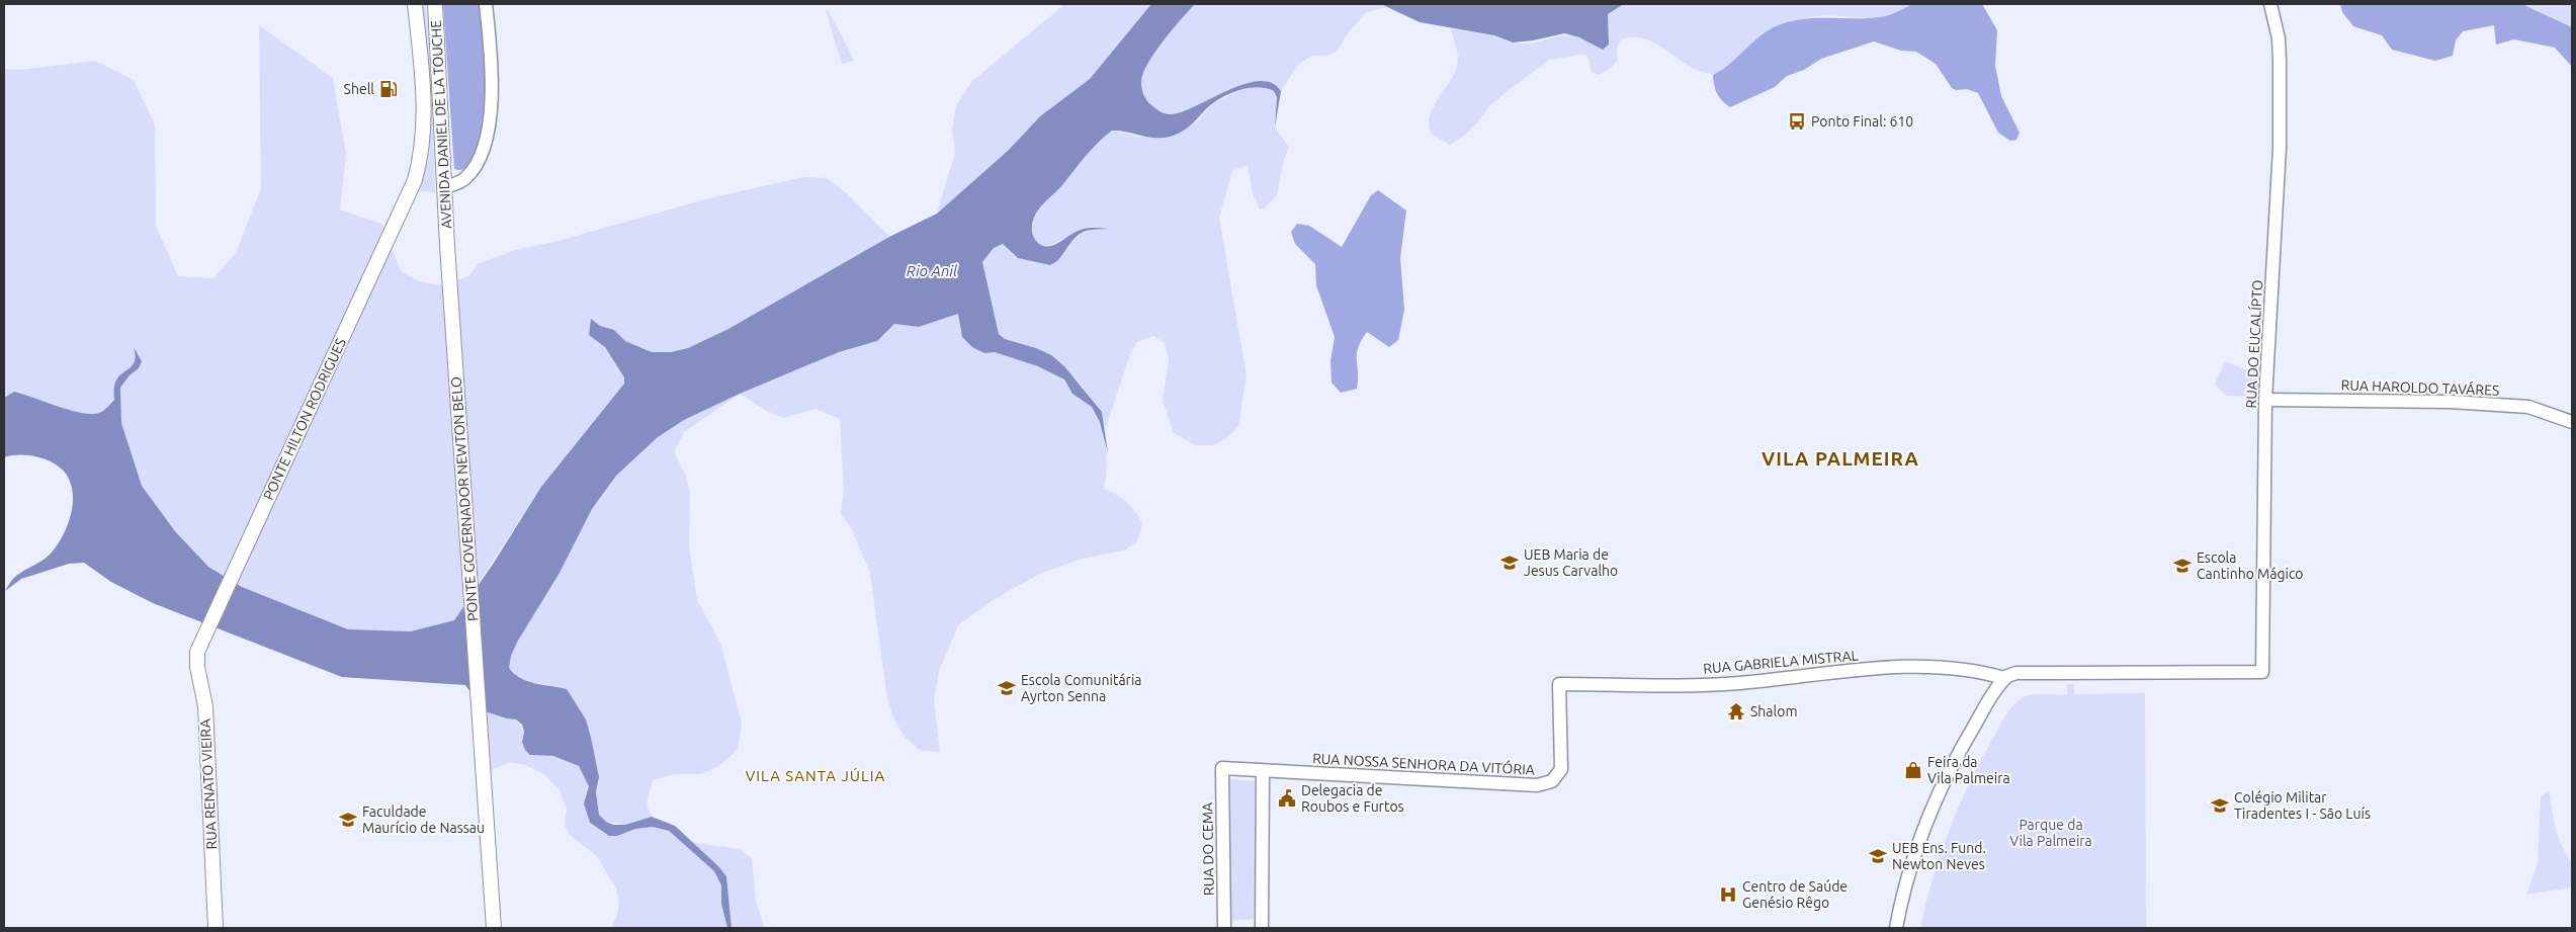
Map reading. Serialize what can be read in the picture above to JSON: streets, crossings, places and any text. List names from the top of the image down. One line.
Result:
{"streets":{"main road":["AVENIDA DANIEL DE LA TOUCHE","PONTE HILTON RODRIGUES","PONTE GOVERNADOR NEWTON BELO","RUA RENATO VIEIRA"],"street":["RUA DO EUCALÍPTO","RUA HAROLDO TAVÁRES","RUA GABRIELA MISTRAL","RUA NOSSA SENHORA DA VITÓRIA","RUA DO CEMA"]},"crossings":[["AVENIDA DANIEL DE LA TOUCHE","PONTE HILTON RODRIGUES"],["AVENIDA DANIEL DE LA TOUCHE","PONTE GOVERNADOR NEWTON BELO"],["RUA DO EUCALÍPTO","RUA HAROLDO TAVÁRES"],["RUA DO EUCALÍPTO","RUA GABRIELA MISTRAL"],["PONTE HILTON RODRIGUES","RUA RENATO VIEIRA"],["RUA GABRIELA MISTRAL","RUA NOSSA SENHORA DA VITÓRIA"],["RUA NOSSA SENHORA DA VITÓRIA","RUA DO CEMA"]],"districts":["VILA PALMEIRA","VILA SANTA JÚLIA"],"water":["Rio Anil"],"parks":["Parque da Vila Palmeira"],"places":{"fuel station":["Shell"],"bus stop":["Ponto Final: 610"],"school or university":["UEB Maria de Jesus Carvalho","Escola Cantinho Mágico","Escola Comunitária Ayrton Senna","Colégio Militar Tiradentes I - São Luís","Faculdade Maurício de Nassau","UEB Ens. Fund. Newton Neves"],"temple":["Shalom"],"shop":["Feira da Vila Palmeira"],"public building":["Delegacia de Roubos e Furtos"],"hospital":["Centro de Saúde Genésio Rêgo"]}}
